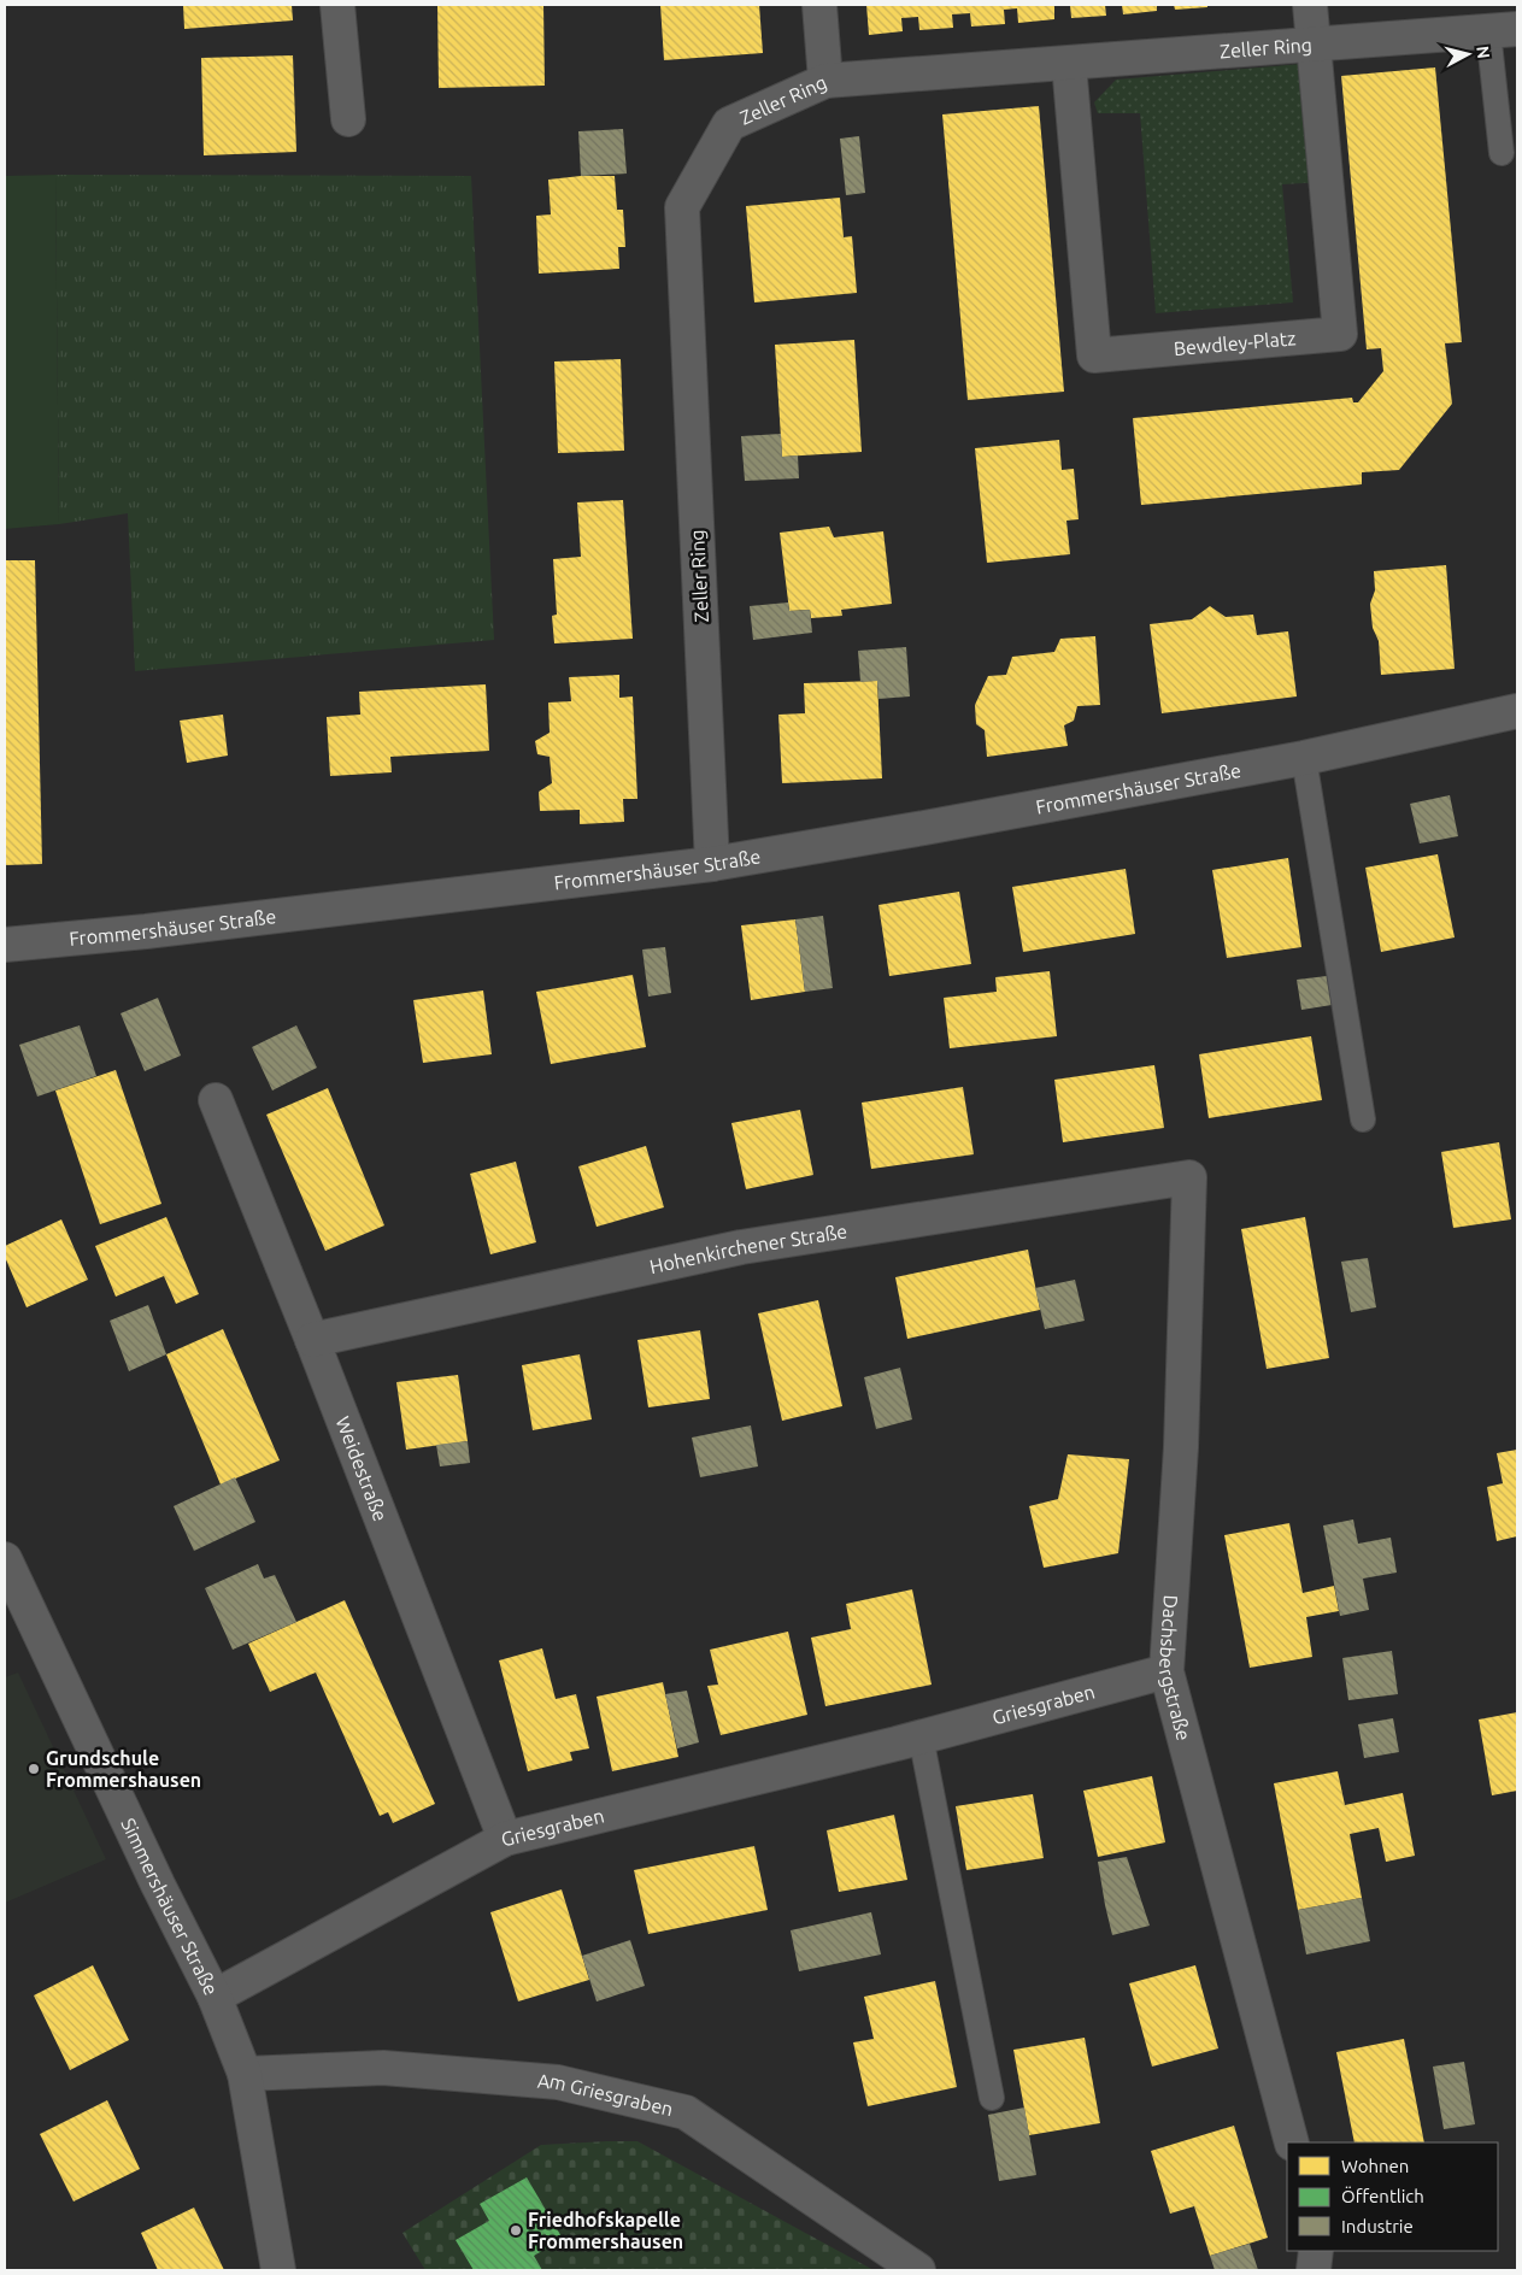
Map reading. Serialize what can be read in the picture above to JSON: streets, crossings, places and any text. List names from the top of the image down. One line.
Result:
{"streets":{"street":["Zeller Ring","Bewdley-Platz","Frommershäuser Straße","Hohenkirchener Straße","Weidestraße","Dachsbergstraße","Griesgraben","Simmershäuser Straße","Am Griesgraben"]},"crossings":[["Zeller Ring","Bewdley-Platz"],["Zeller Ring","Frommershäuser Straße"],["Hohenkirchener Straße","Weidestraße"],["Hohenkirchener Straße","Dachsbergstraße"],["Weidestraße","Griesgraben"],["Dachsbergstraße","Griesgraben"],["Griesgraben","Simmershäuser Straße"],["Simmershäuser Straße","Am Griesgraben"]],"places":["Grundschule Frommershausen","Friedhofskapelle Frommershausen"],"legend":["Wohnen","Öffentlich","Industrie"],"north":"right"}
